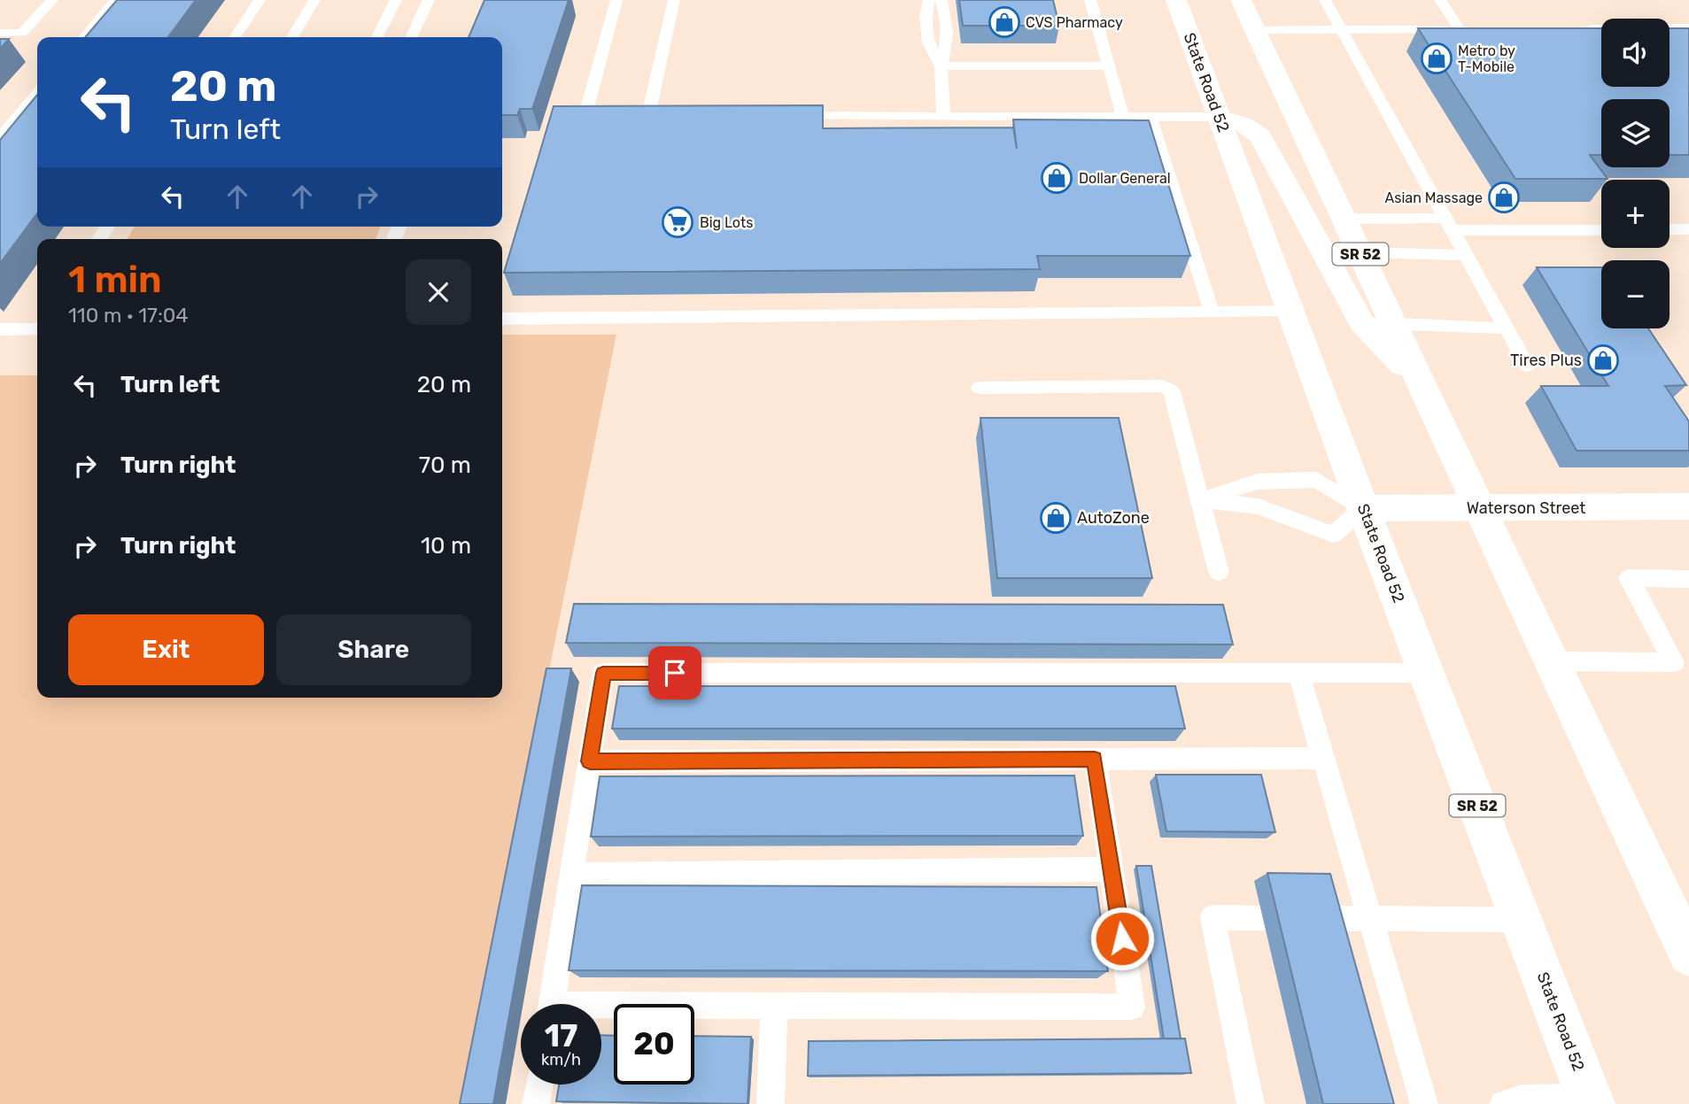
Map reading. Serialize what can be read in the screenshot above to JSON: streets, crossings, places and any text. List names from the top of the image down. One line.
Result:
{"streets":{"main road":["State Road 52","SR 52","Waterson Street"]},"crossings":[["State Road 52","Waterson Street"],["SR 52","Waterson Street"]],"places":{"shop":["CVS Pharmacy","Metro by T-Mobile","Dollar General","Asian Massage","Tires Plus","AutoZone"],"supermarket":["Big Lots"]},"page":{"map_buttons":["+","−"],"turn":["20 m","Turn left"],"heading":["1 min","110 m · 17:04"],"list":[{"name":"Turn left","value":"20 m"},{"name":"Turn right","value":"70 m"},{"name":"Turn right","value":"10 m"}],"buttons":["Exit","Share"],"speed":"17 km/h","limit":"20"}}
